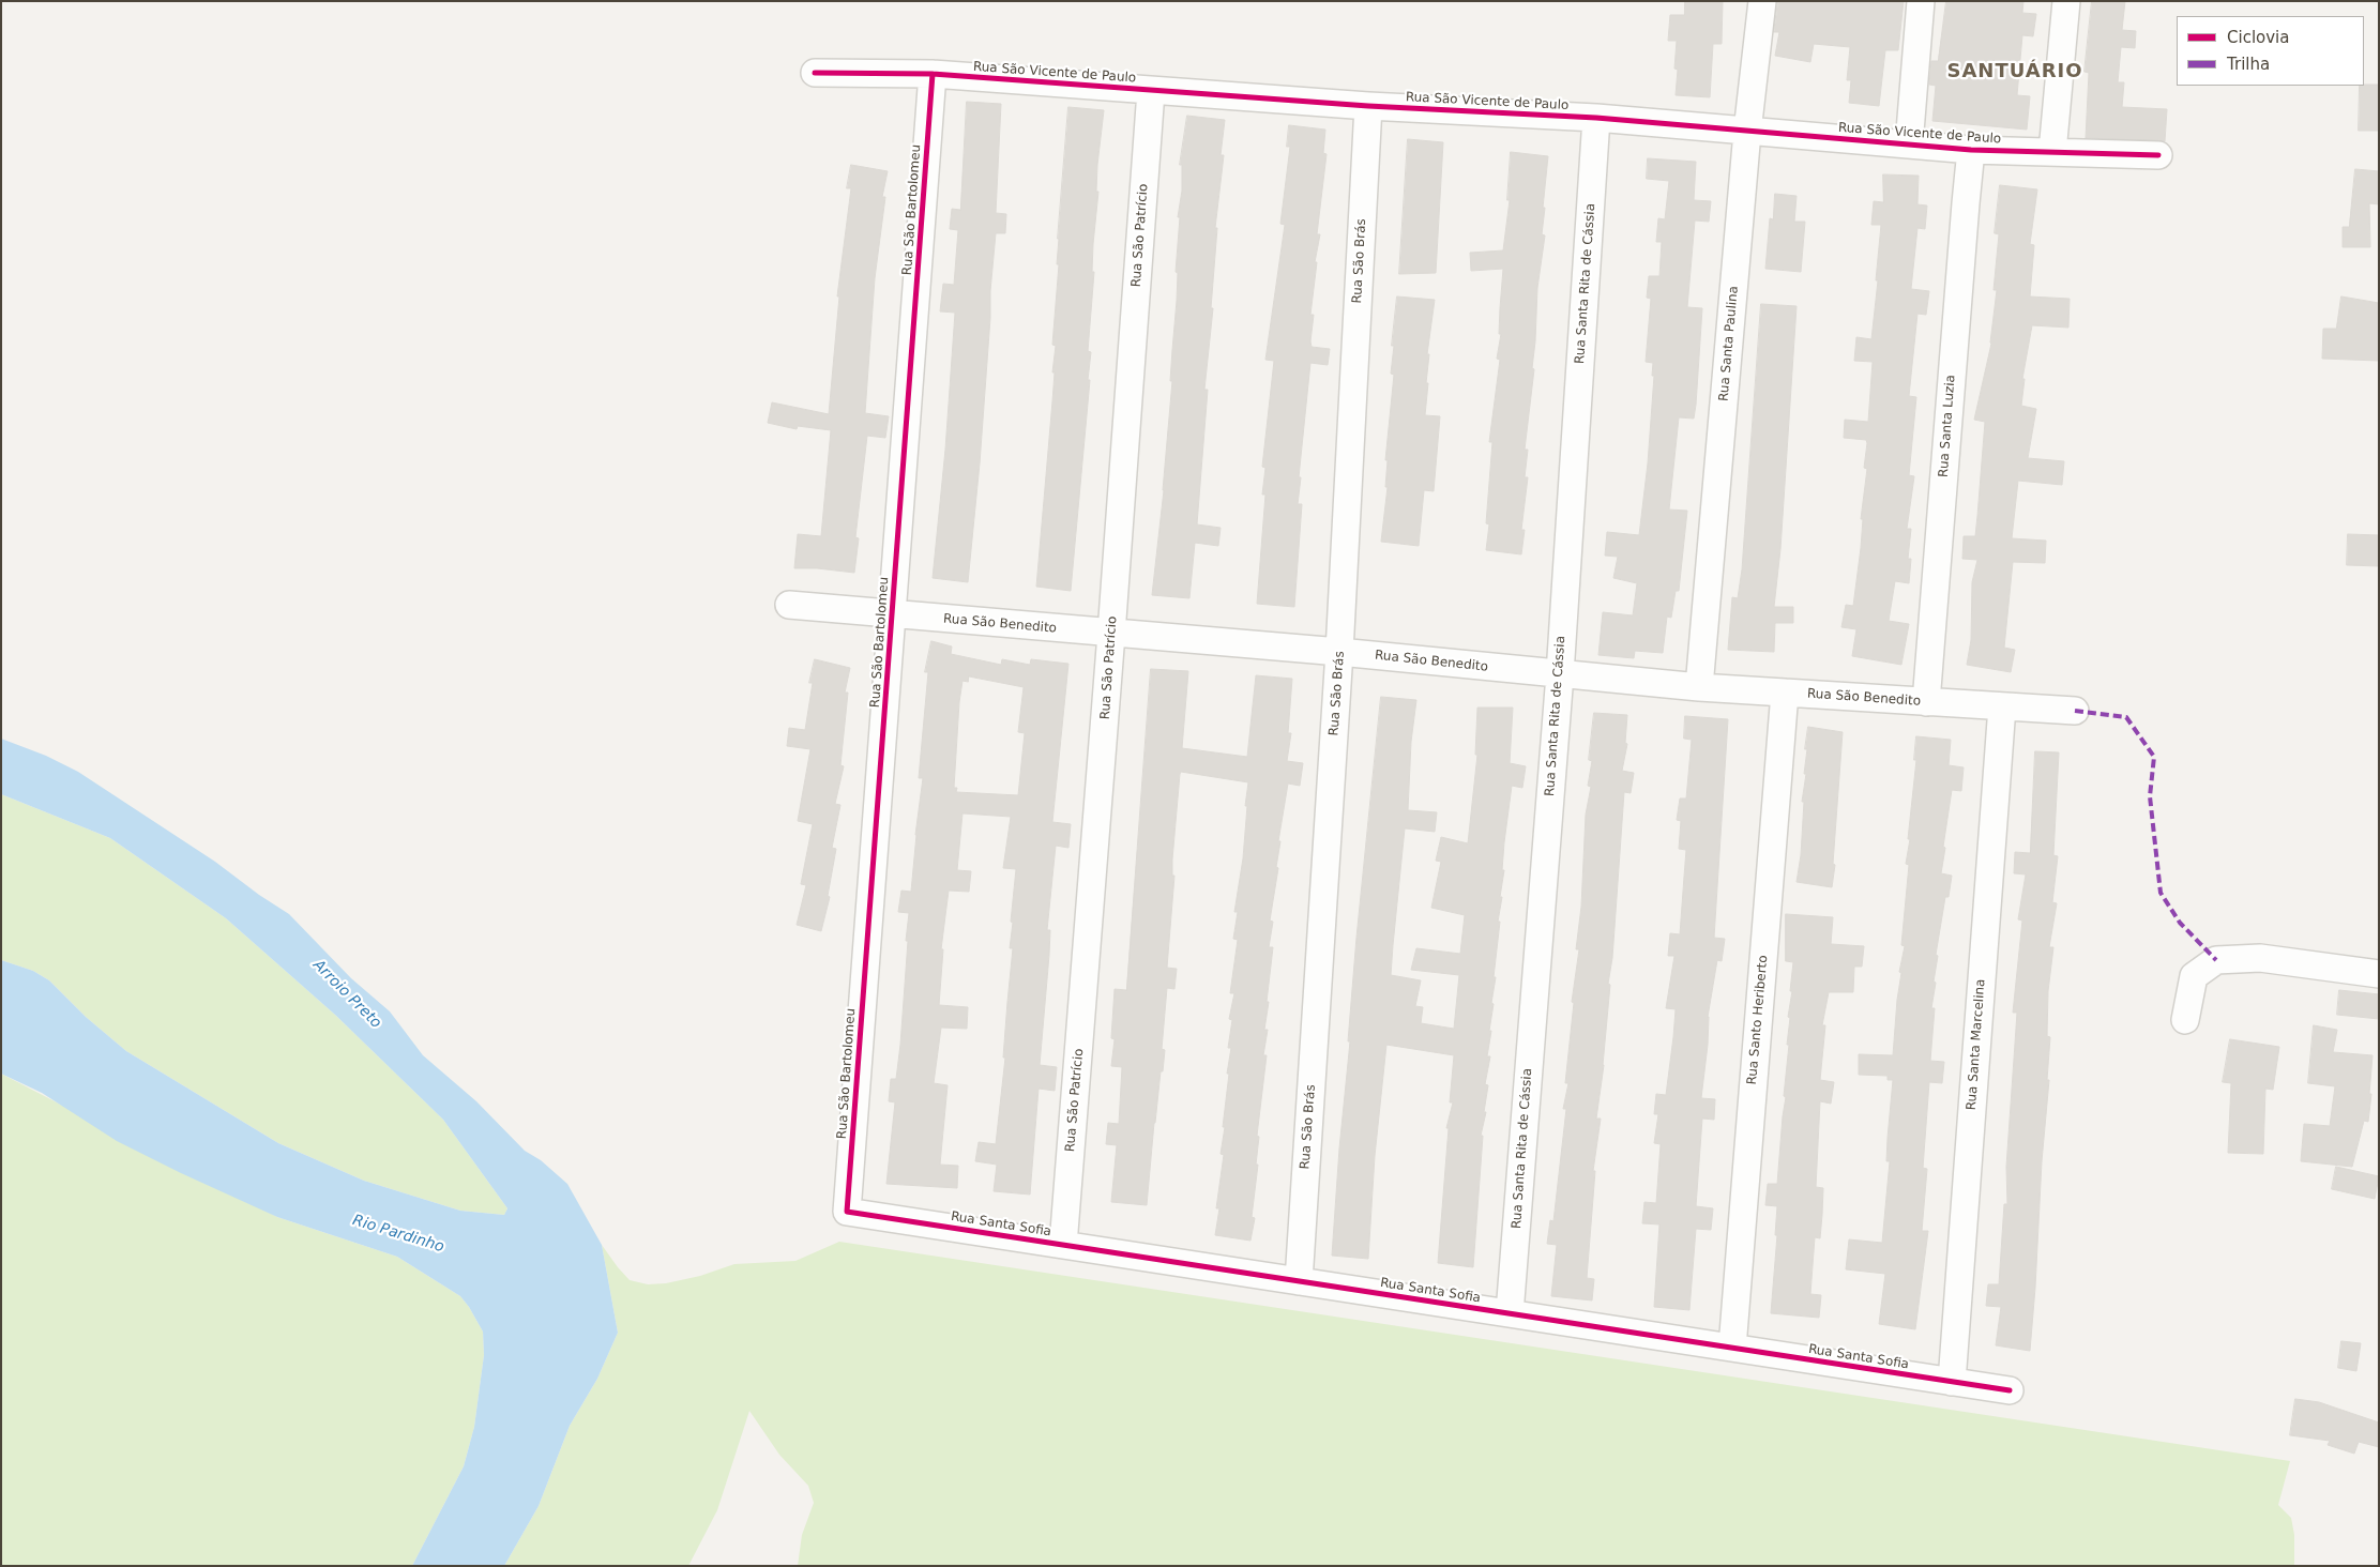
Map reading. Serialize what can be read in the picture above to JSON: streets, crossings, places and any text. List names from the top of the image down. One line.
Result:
{"streets":{"street":["Rua São Vicente de Paulo","Rua São Bartolomeu","Rua São Patrício","Rua São Brás","Rua Santa Rita de Cássia","Rua Santa Paulina","Rua Santa Luzia","Rua São Benedito","Rua Santo Heriberto","Rua Santa Marcelina","Rua Santa Sofia"]},"crossings":[["Rua São Vicente de Paulo","Rua São Bartolomeu"],["Rua São Vicente de Paulo","Rua São Patrício"],["Rua São Vicente de Paulo","Rua São Brás"],["Rua São Vicente de Paulo","Rua Santa Rita de Cássia"],["Rua São Vicente de Paulo","Rua Santa Paulina"],["Rua São Vicente de Paulo","Rua Santa Luzia"],["Rua São Bartolomeu","Rua São Benedito"],["Rua São Bartolomeu","Rua Santa Sofia"],["Rua São Patrício","Rua São Benedito"],["Rua São Patrício","Rua Santa Sofia"],["Rua São Brás","Rua São Benedito"],["Rua São Brás","Rua Santa Sofia"],["Rua Santa Rita de Cássia","Rua São Benedito"],["Rua Santa Rita de Cássia","Rua Santa Sofia"],["Rua Santa Paulina","Rua São Benedito"],["Rua Santa Luzia","Rua São Benedito"],["Rua São Benedito","Rua Santo Heriberto"],["Rua São Benedito","Rua Santa Marcelina"],["Rua Santo Heriberto","Rua Santa Sofia"],["Rua Santa Marcelina","Rua Santa Sofia"]],"districts":["SANTUÁRIO"],"water":["Arroio Preto","Rio Pardinho"],"legend":["Ciclovia","Trilha"]}
